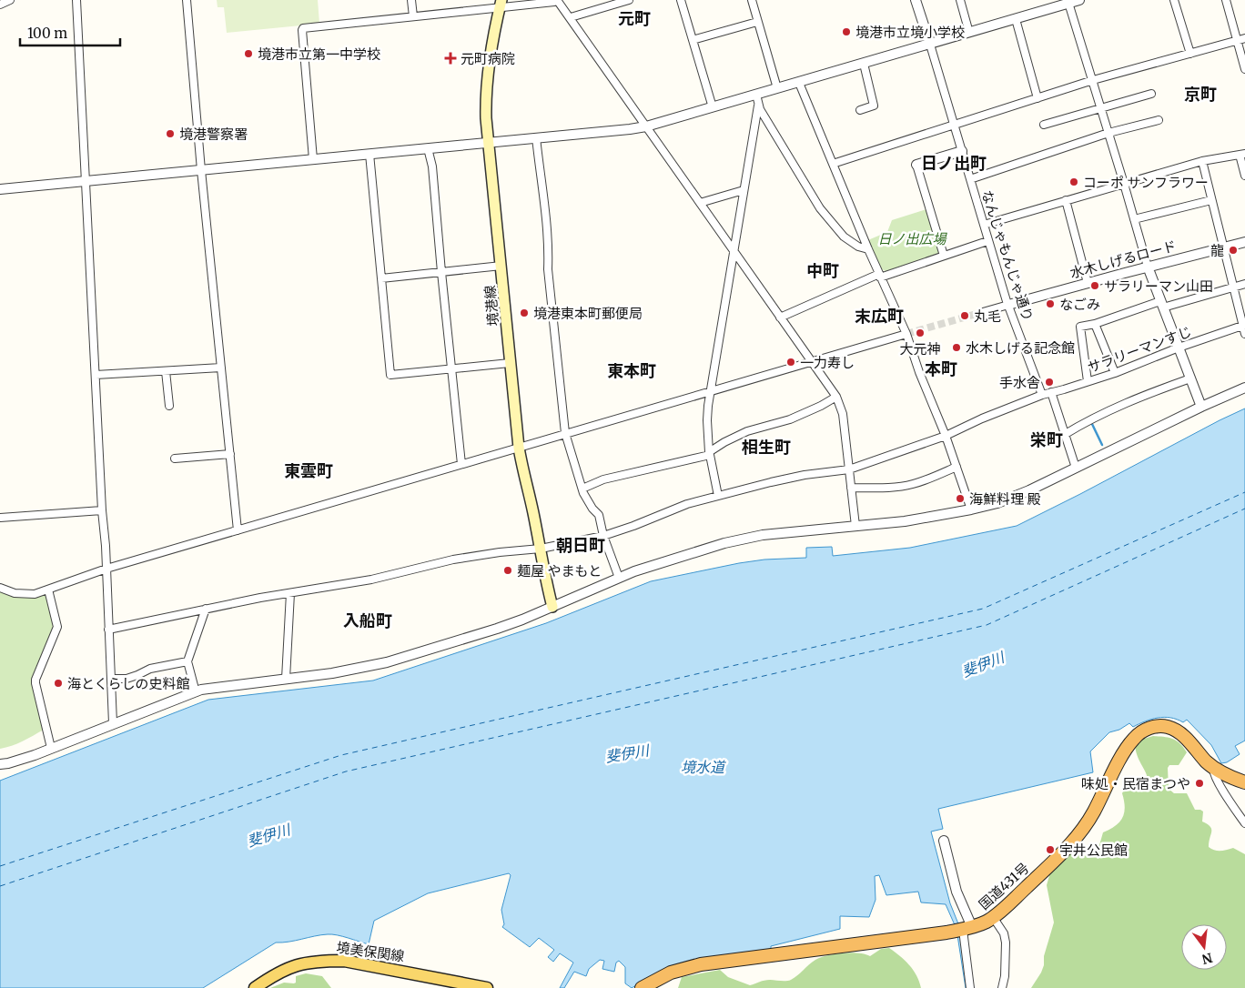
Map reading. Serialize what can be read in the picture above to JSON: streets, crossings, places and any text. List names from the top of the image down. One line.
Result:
{"streets":{"highway":["国道431号"],"main road":["境港線","境美保関線"],"street":["なんじゃもんじゃ通り","水木しげるロード","サラリーマンすじ"]},"crossings":[["なんじゃもんじゃ通り","水木しげるロード"],["なんじゃもんじゃ通り","サラリーマンすじ"],["境港線","サラリーマンすじ"]],"districts":["元町","京町","日ノ出町","中町","末広町","本町","東本町","栄町","相生町","東雲町","朝日町","入船町"],"water":["斐伊川","境水道"],"parks":["日ノ出広場"],"places":{"other":["境港市立境小学校","境港市立第一中学校","境港警察署","コーポ サンフラワー","龍","サラリーマン山田","なごみ","境港東本町郵便局","丸毛","大元神","水木しげる記念館","一力寿し","手水舎","海鮮料理 殿","麺屋 やまもと","海とくらしの史料館","味処・民宿まつや","宇井公民館"],"health":["元町病院"]},"scale_bar":"100 m","north":"bottom"}
